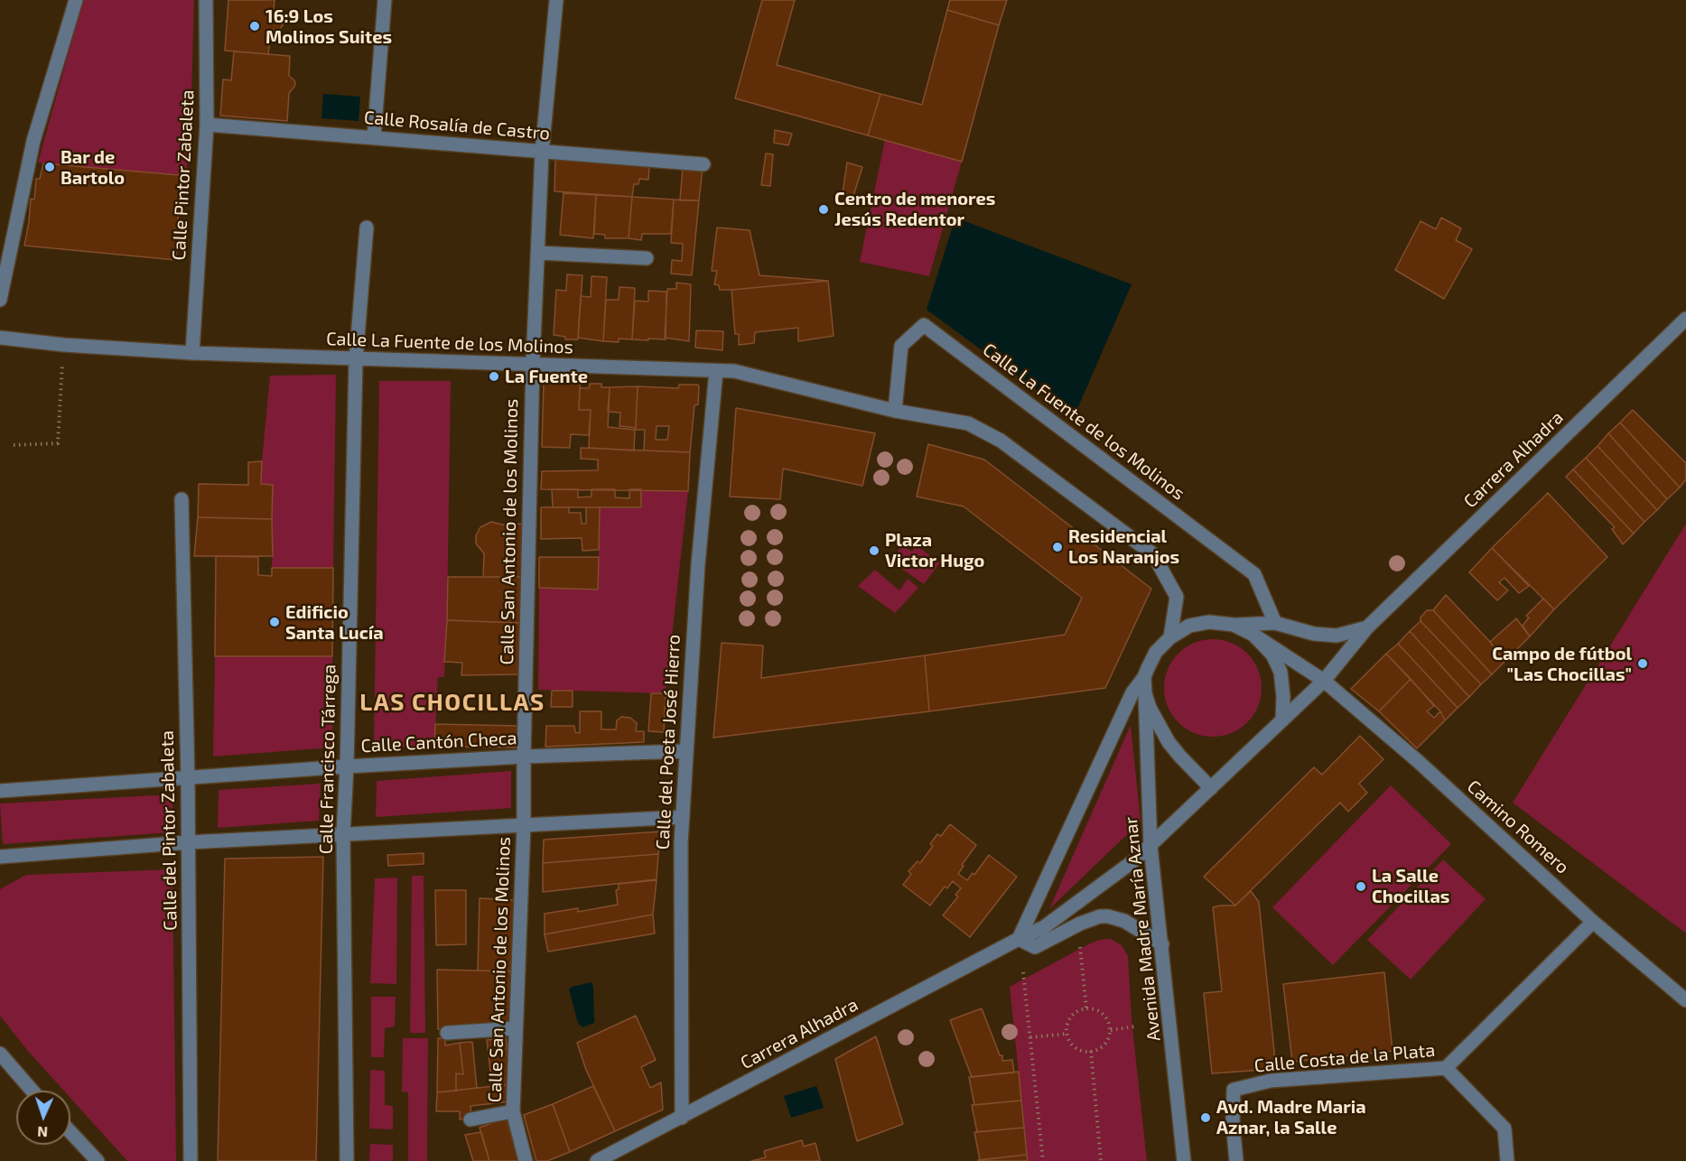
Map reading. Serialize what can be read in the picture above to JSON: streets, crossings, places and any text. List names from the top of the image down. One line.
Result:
{"streets":{"street":["Calle Rosalía de Castro","Calle Pintor Zabaleta","Calle La Fuente de los Molinos","Carrera Alhadra","Calle San Antonio de los Molinos","Calle Cantón Checa","Calle del Poeta José Hierro","Calle Francisco Tárrega","Camino Romero","Calle del Pintor Zabaleta","Avenida Madre María Aznar","Calle Costa de la Plata"]},"crossings":[["Calle Rosalía de Castro","Calle Pintor Zabaleta"],["Calle Rosalía de Castro","Calle San Antonio de los Molinos"],["Calle Pintor Zabaleta","Calle La Fuente de los Molinos"],["Calle La Fuente de los Molinos","Carrera Alhadra"],["Calle La Fuente de los Molinos","Calle San Antonio de los Molinos"],["Calle La Fuente de los Molinos","Calle del Poeta José Hierro"],["Calle La Fuente de los Molinos","Calle Francisco Tárrega"],["Calle La Fuente de los Molinos","Camino Romero"],["Calle La Fuente de los Molinos","Avenida Madre María Aznar"],["Carrera Alhadra","Calle del Poeta José Hierro"],["Carrera Alhadra","Camino Romero"],["Carrera Alhadra","Avenida Madre María Aznar"],["Calle San Antonio de los Molinos","Calle Cantón Checa"],["Calle Cantón Checa","Calle del Poeta José Hierro"],["Calle Cantón Checa","Calle Francisco Tárrega"],["Calle Cantón Checa","Calle del Pintor Zabaleta"],["Camino Romero","Avenida Madre María Aznar"],["Camino Romero","Calle Costa de la Plata"]],"districts":["LAS CHOCILLAS"],"places":["16:9 Los Molinos Suites","Bar de Bartolo","Centro de menores Jesús Redentor","La Fuente","Residencial Los Naranjos","Plaza Victor Hugo","Edificio Santa Lucía","Campo de fútbol \"Las Chocillas\"","La Salle Chocillas","Avd. Madre Maria Aznar, la Salle"],"north":"bottom"}
